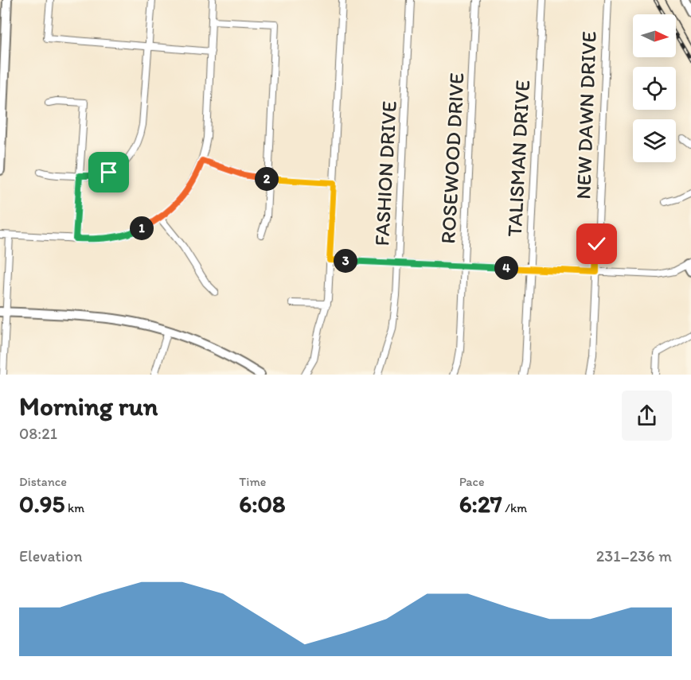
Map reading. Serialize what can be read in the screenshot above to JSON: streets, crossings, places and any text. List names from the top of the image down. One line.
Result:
{"streets":{"street":["NEW DAWN DRIVE","ROSEWOOD DRIVE","TALISMAN DRIVE","FASHION DRIVE"]},"north":"right","page":{"pins":["2","1","3","4"],"heading":["Morning run","08:21"],"stats":[["Distance","0.95 km"],["Time","6:08"],["Pace","6:27 /km"]],"chart":["Elevation","231–236 m"]}}
